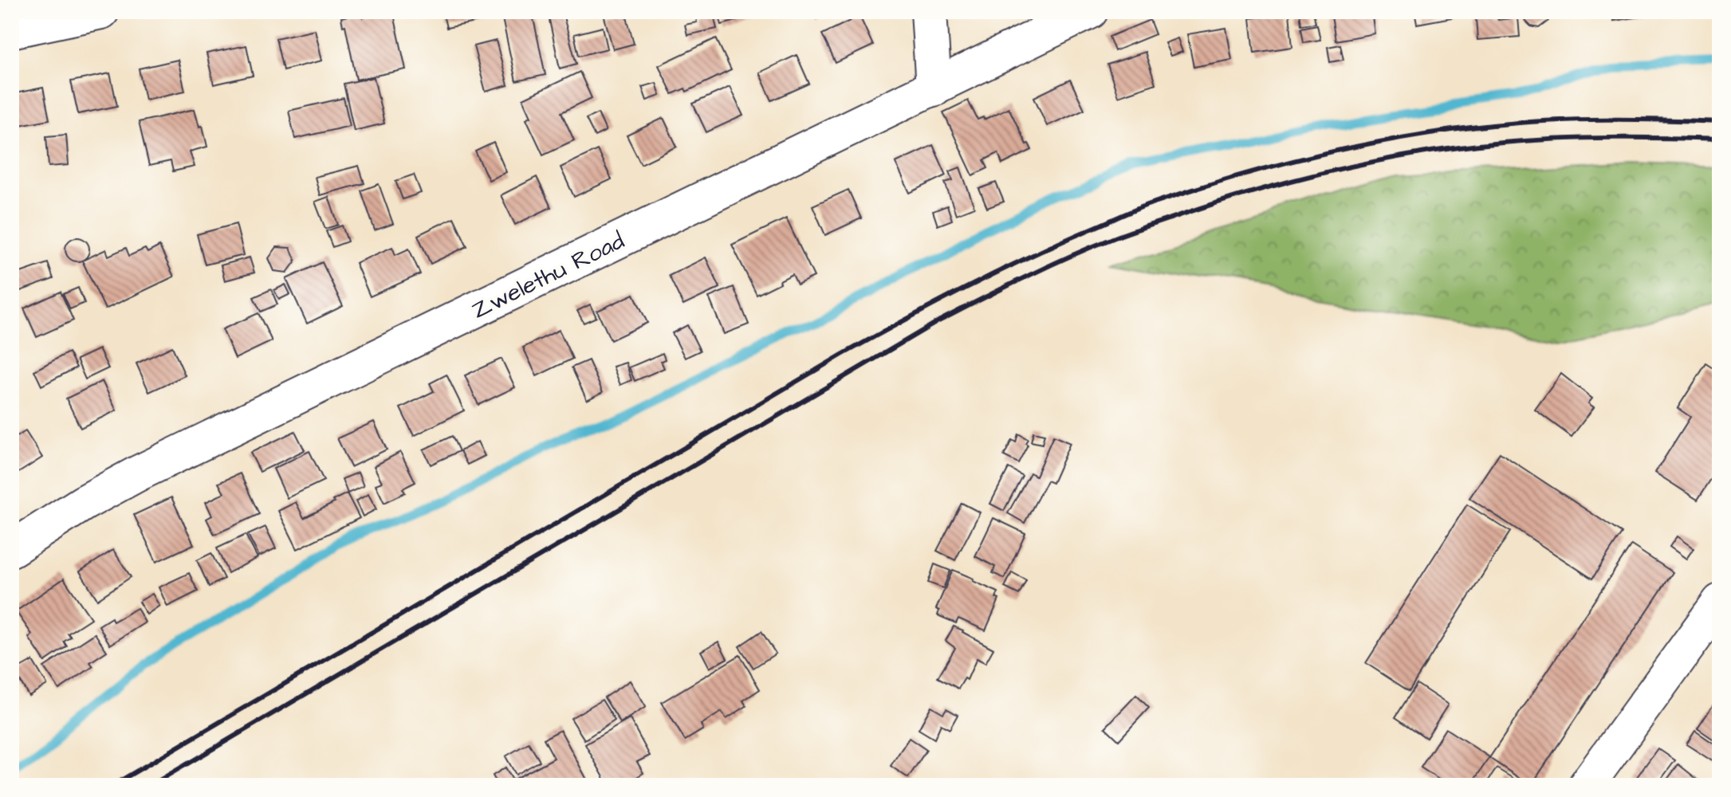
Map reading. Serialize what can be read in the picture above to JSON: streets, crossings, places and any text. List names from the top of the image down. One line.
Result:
{"streets":{"street":["Zwelethu Road"]}}
